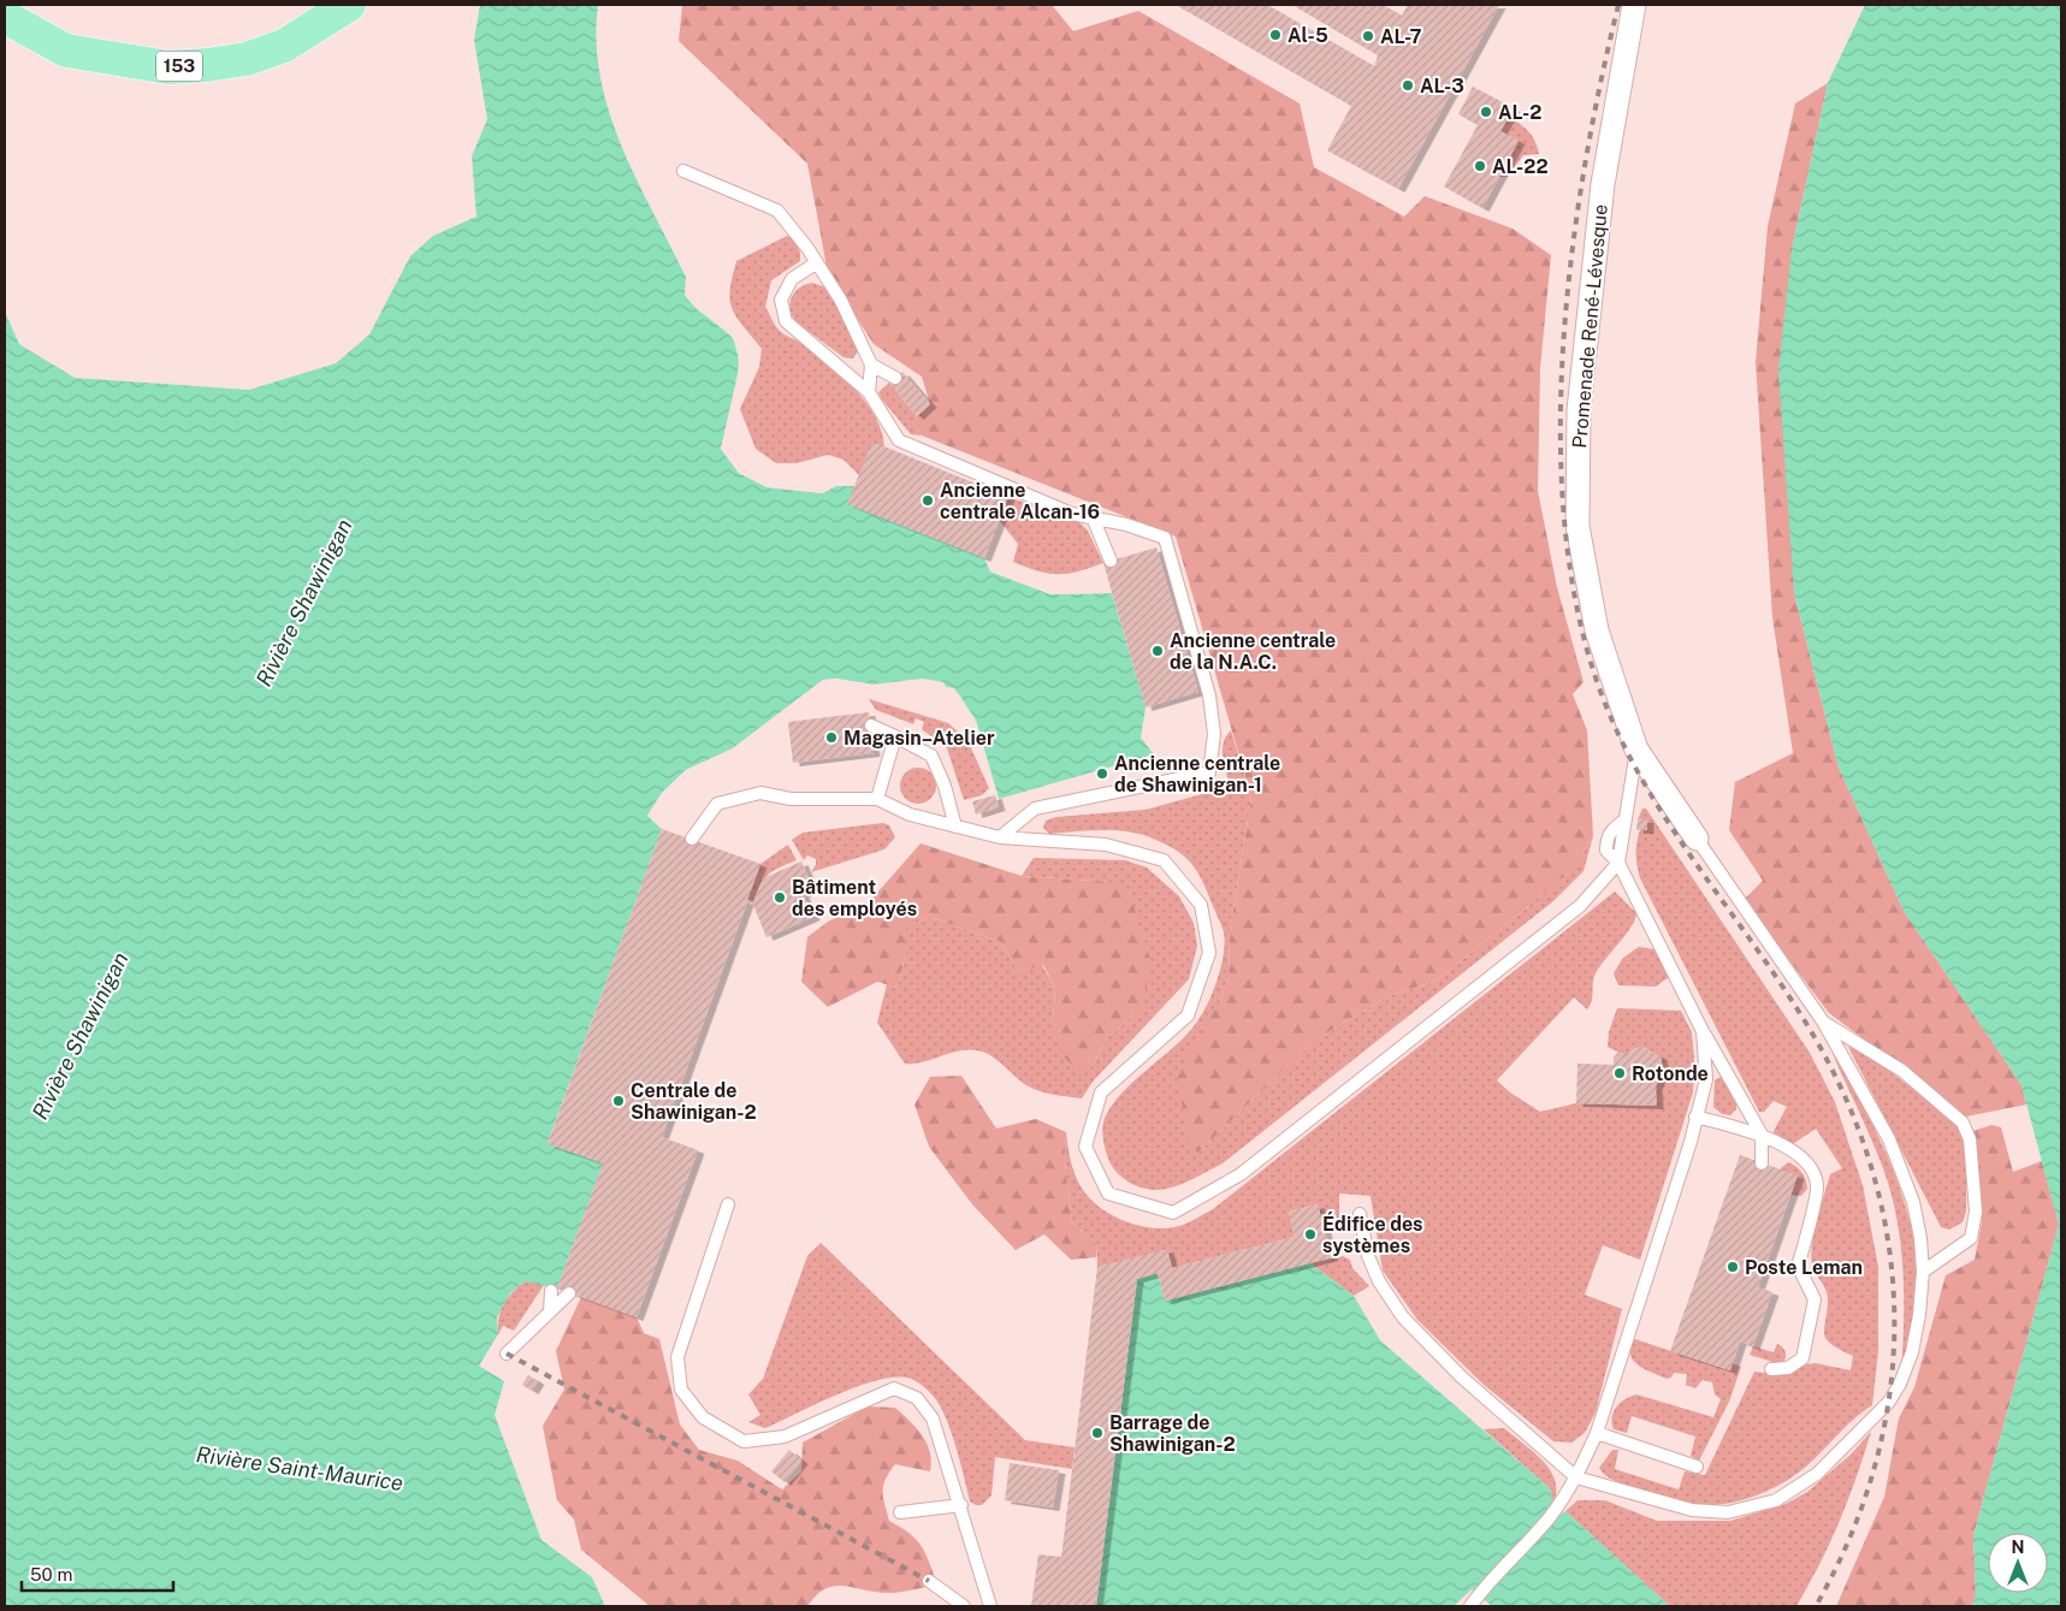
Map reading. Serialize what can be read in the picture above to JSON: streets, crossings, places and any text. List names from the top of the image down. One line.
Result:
{"streets":{"main road":["153"],"street":["Promenade René-Lévesque"]},"water":["Rivière Shawinigan","Rivière Saint-Maurice"],"places":["Al-5","AL-7","AL-3","AL-2","AL-22","Ancienne centrale Alcan-16","Ancienne centrale de la N.A.C.","Magasin–Atelier","Ancienne centrale de Shawinigan-1","Bâtiment des employés","Rotonde","Centrale de Shawinigan-2","Édifice des systèmes","Poste Leman","Barrage de Shawinigan-2"],"scale_bar":"50 m","north":"top"}
